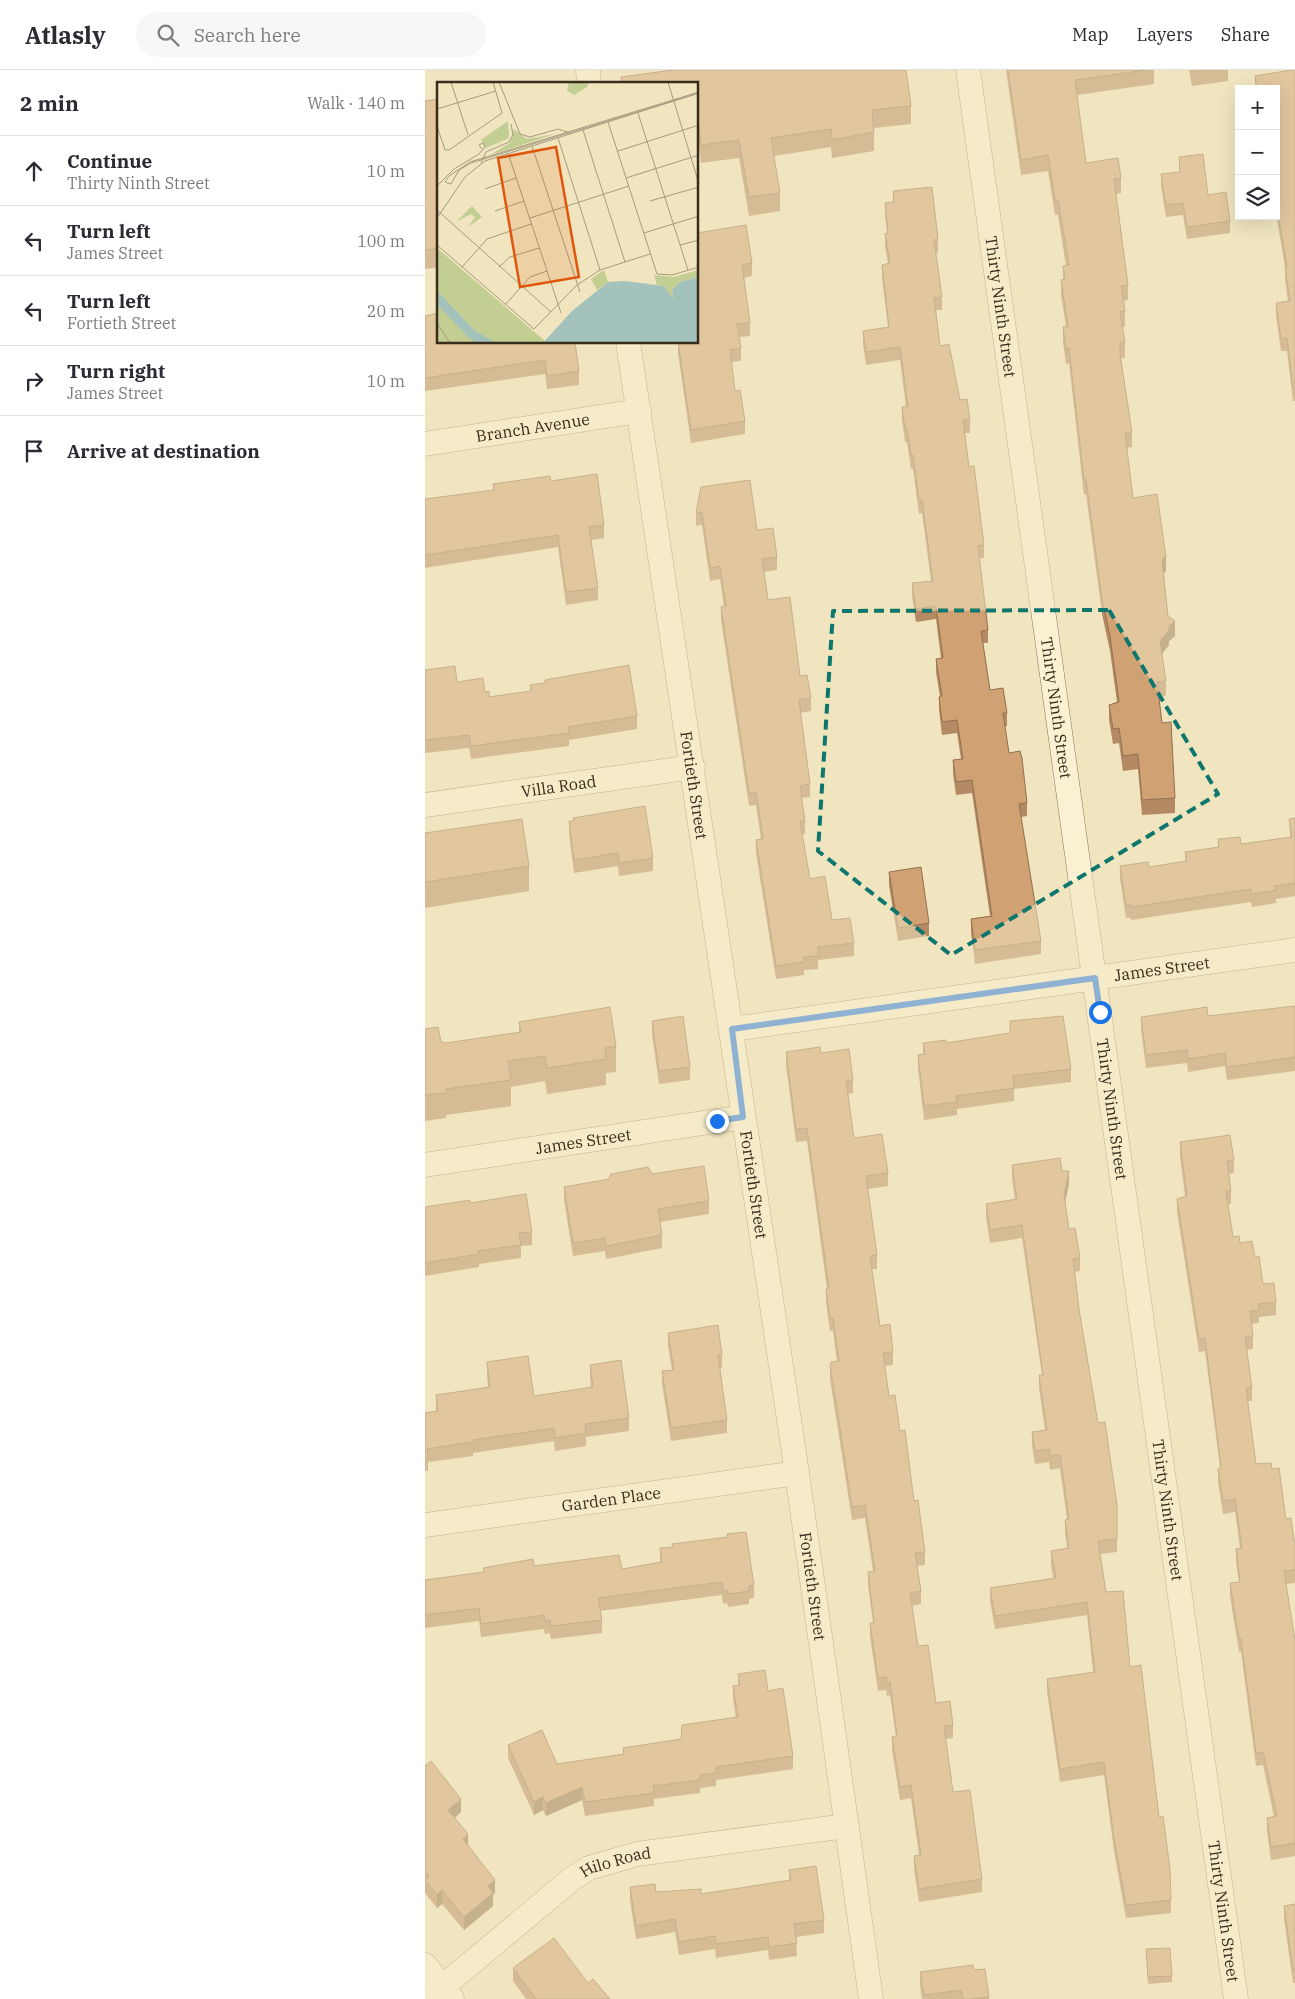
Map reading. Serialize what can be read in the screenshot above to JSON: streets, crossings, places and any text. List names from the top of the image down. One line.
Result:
{"streets":{"street":["Thirty Ninth Street","Branch Avenue","Villa Road","Fortieth Street","James Street","Garden Place","Hilo Road"]},"crossings":[["Thirty Ninth Street","James Street"],["Branch Avenue","Fortieth Street"],["Villa Road","Fortieth Street"],["Fortieth Street","James Street"],["Fortieth Street","Garden Place"],["Fortieth Street","Hilo Road"]],"page":{"header":"Atlasly","search":"Search here","nav":["Map","Layers","Share"],"heading":["2 min","Walk · 140 m"],"map_buttons":["+","−"],"list":[["Continue","Thirty Ninth Street","10 m"],["Turn left","James Street","100 m"],["Turn left","Fortieth Street","20 m"],["Turn right","James Street","10 m"],"Arrive at destination"]}}
